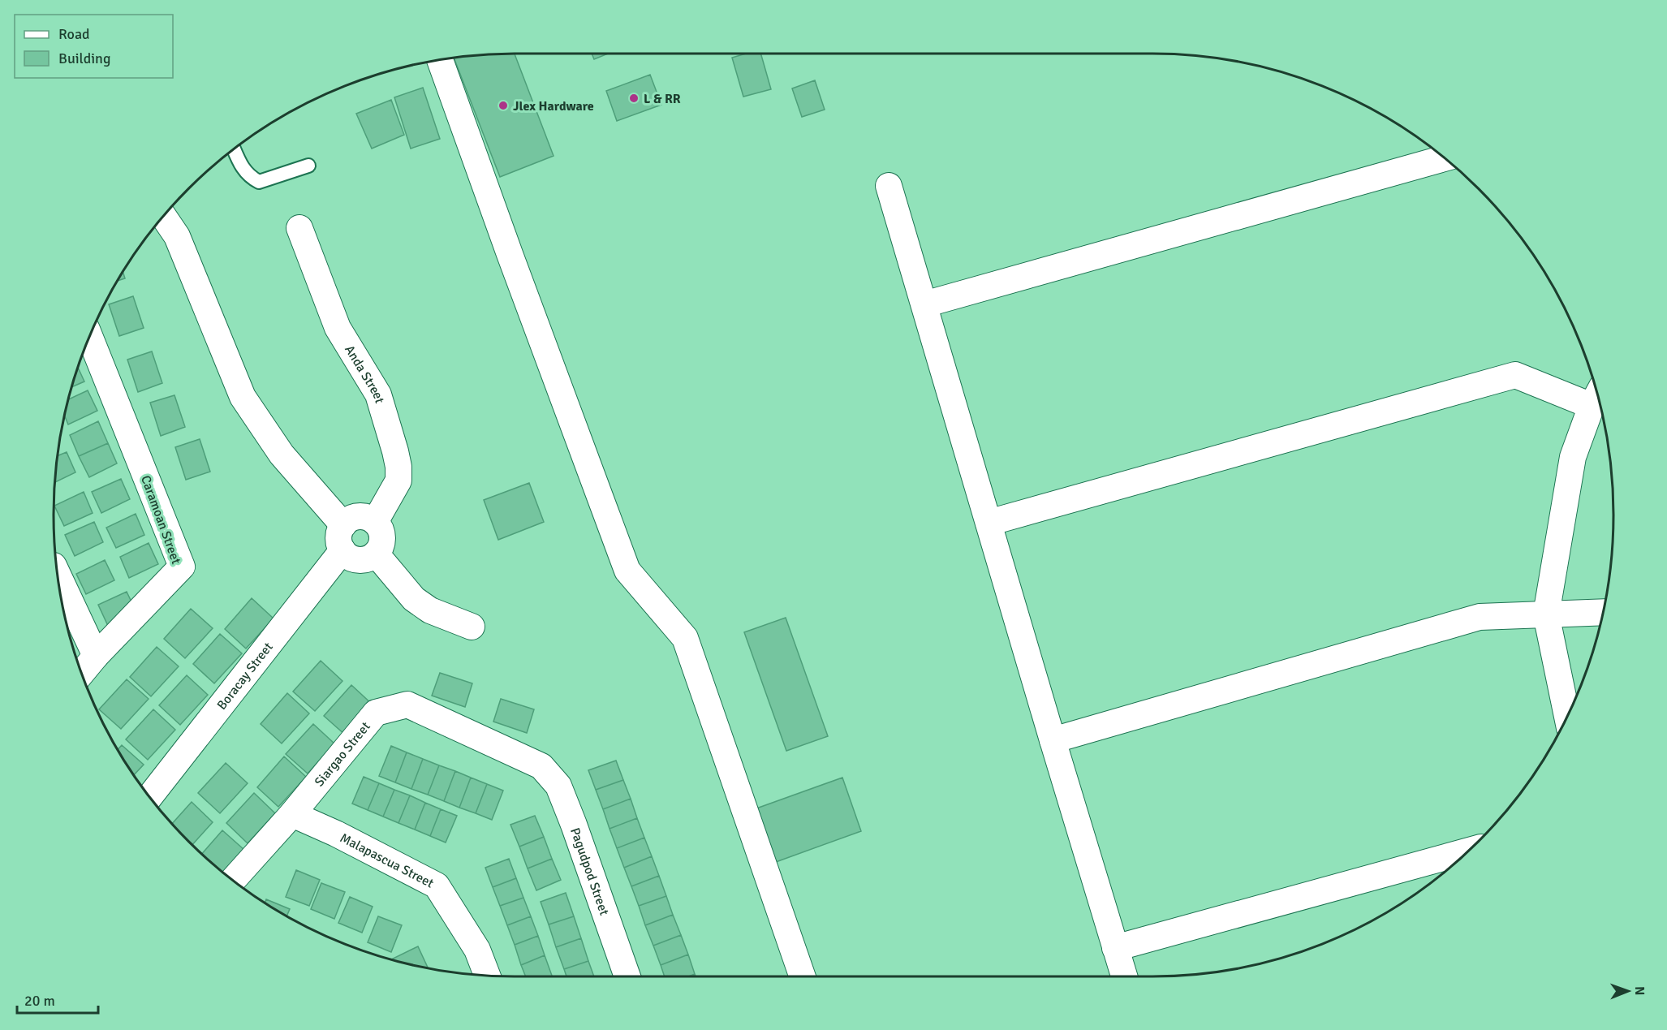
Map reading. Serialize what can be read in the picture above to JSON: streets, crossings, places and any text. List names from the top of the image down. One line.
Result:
{"streets":{"street":["Anda Street","Caramoan Street","Boracay Street","Siargao Street","Malapascua Street","Pagudpod Street"]},"crossings":[["Anda Street","Boracay Street"],["Siargao Street","Malapascua Street"],["Siargao Street","Pagudpod Street"]],"places":["L & RR","Jlex Hardware"],"legend":["Road","Building"],"scale_bar":"20 m","north":"right"}
